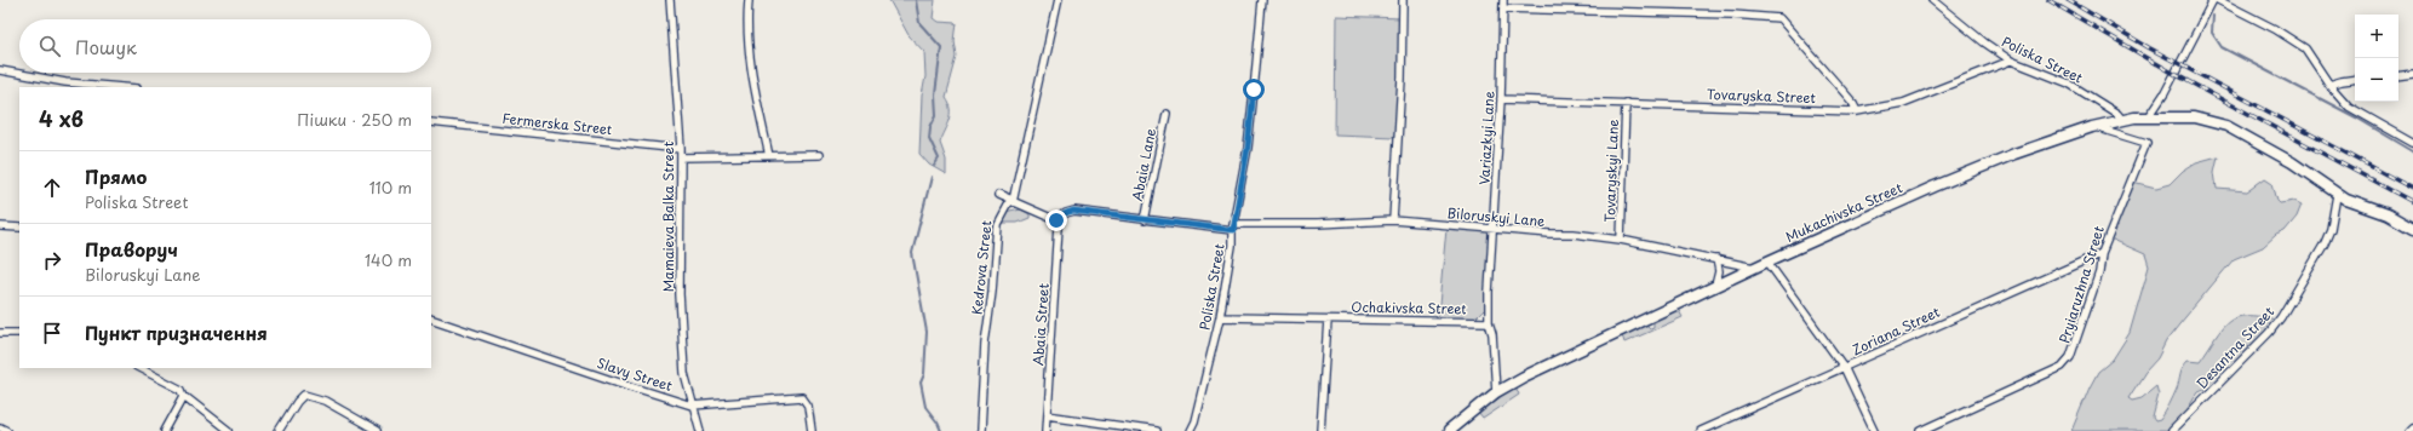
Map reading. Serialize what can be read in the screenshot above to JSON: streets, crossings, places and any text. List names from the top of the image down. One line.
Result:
{"streets":{"street":["Poliska Street","Tovaryska Street","Fermerska Street","Variazkyi Lane","Abaia Lane","Tovaryskyi Lane","Mukachivska Street","Mamaieva Balka Street","Biloruskyi Lane","Kedrova Street","Pryiaruzhna Street","Ochakivska Street","Abaia Street","Zoriana Street","Desantna Street","Slavy Street"]},"crossings":[["Poliska Street","Tovaryska Street"],["Poliska Street","Mukachivska Street"],["Poliska Street","Biloruskyi Lane"],["Poliska Street","Ochakivska Street"],["Tovaryska Street","Variazkyi Lane"],["Tovaryska Street","Tovaryskyi Lane"],["Fermerska Street","Mamaieva Balka Street"],["Variazkyi Lane","Mukachivska Street"],["Variazkyi Lane","Biloruskyi Lane"],["Variazkyi Lane","Ochakivska Street"],["Abaia Lane","Biloruskyi Lane"],["Tovaryskyi Lane","Biloruskyi Lane"],["Mukachivska Street","Biloruskyi Lane"],["Mukachivska Street","Pryiaruzhna Street"],["Mukachivska Street","Desantna Street"],["Mamaieva Balka Street","Slavy Street"],["Biloruskyi Lane","Abaia Street"],["Pryiaruzhna Street","Zoriana Street"]],"page":{"map_buttons":["+","−"],"search":"Пошук","heading":["4 хв","Пішки · 250 m"],"list":[["Прямо","Poliska Street","110 m"],["Праворуч","Biloruskyi Lane","140 m"],"Пункт призначення"]}}
